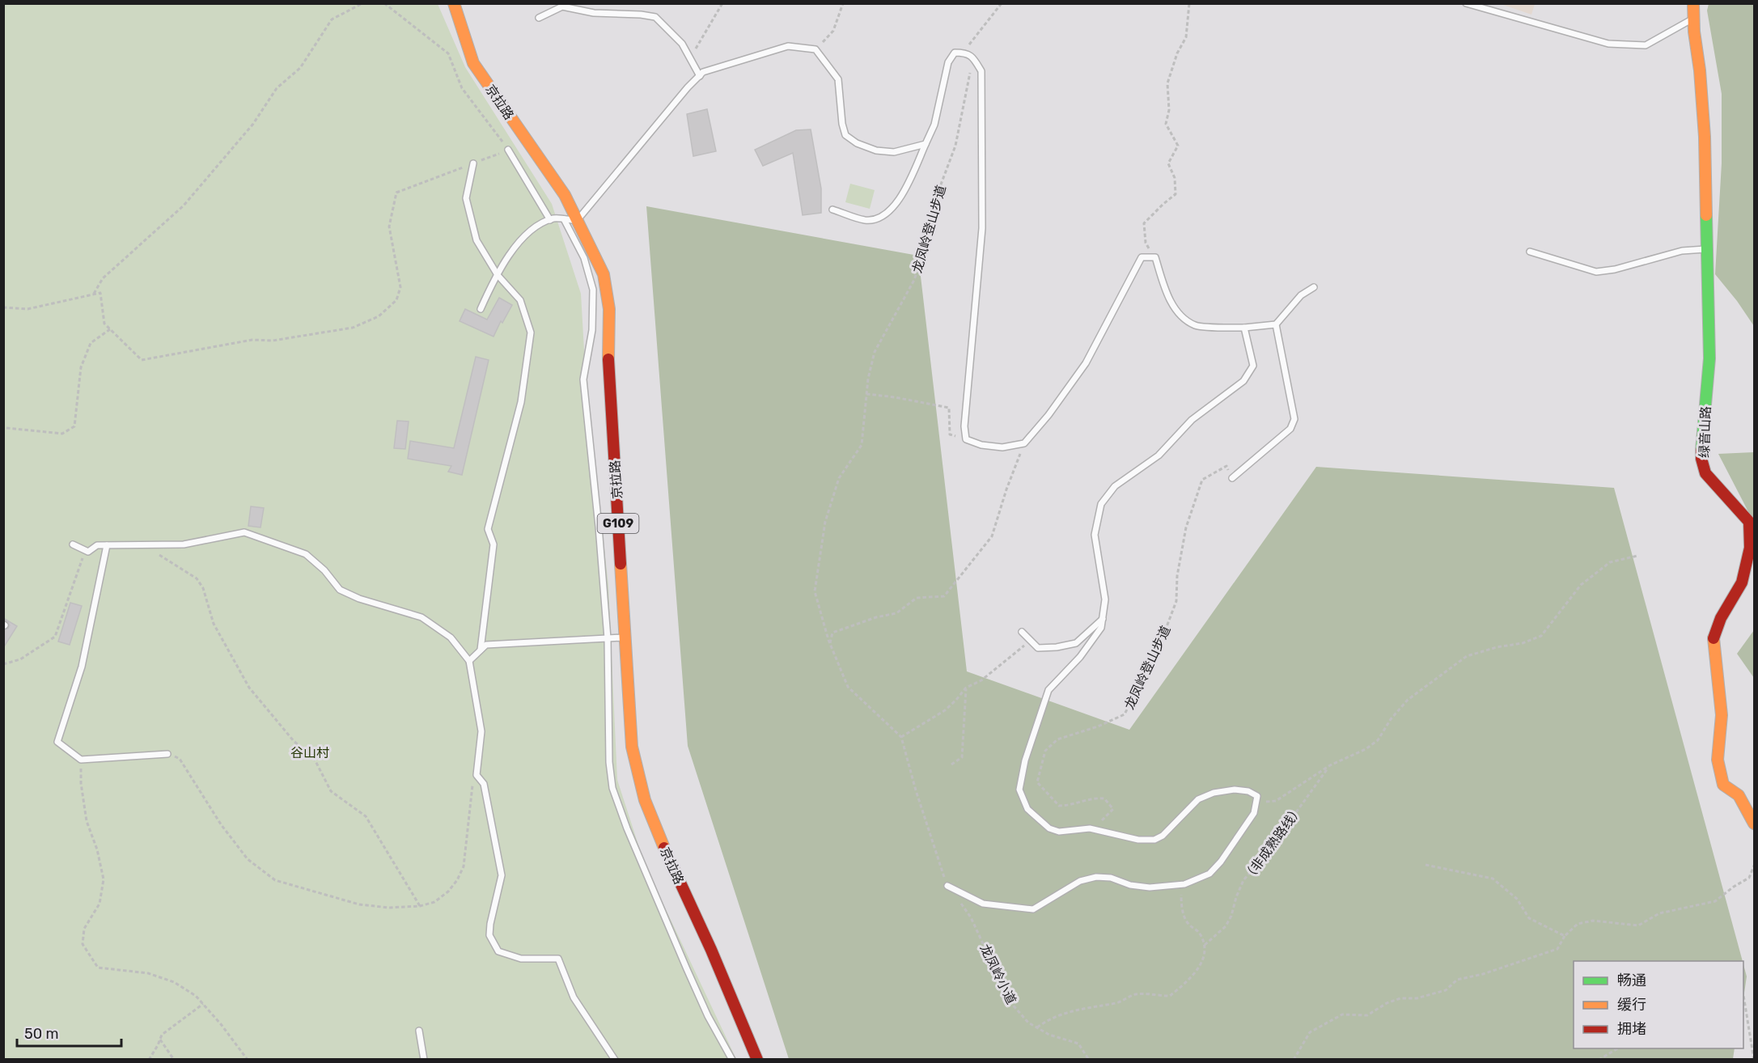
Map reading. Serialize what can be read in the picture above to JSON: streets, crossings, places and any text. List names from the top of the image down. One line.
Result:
{"streets":{"main road":["京拉路","绿音山路","G109"],"path":["龙凤岭登山步道","（非成熟路线）","龙凤岭小道"]},"parks":["谷山村"],"legend":["畅通","缓行","拥堵"],"scale_bar":"50 m"}
